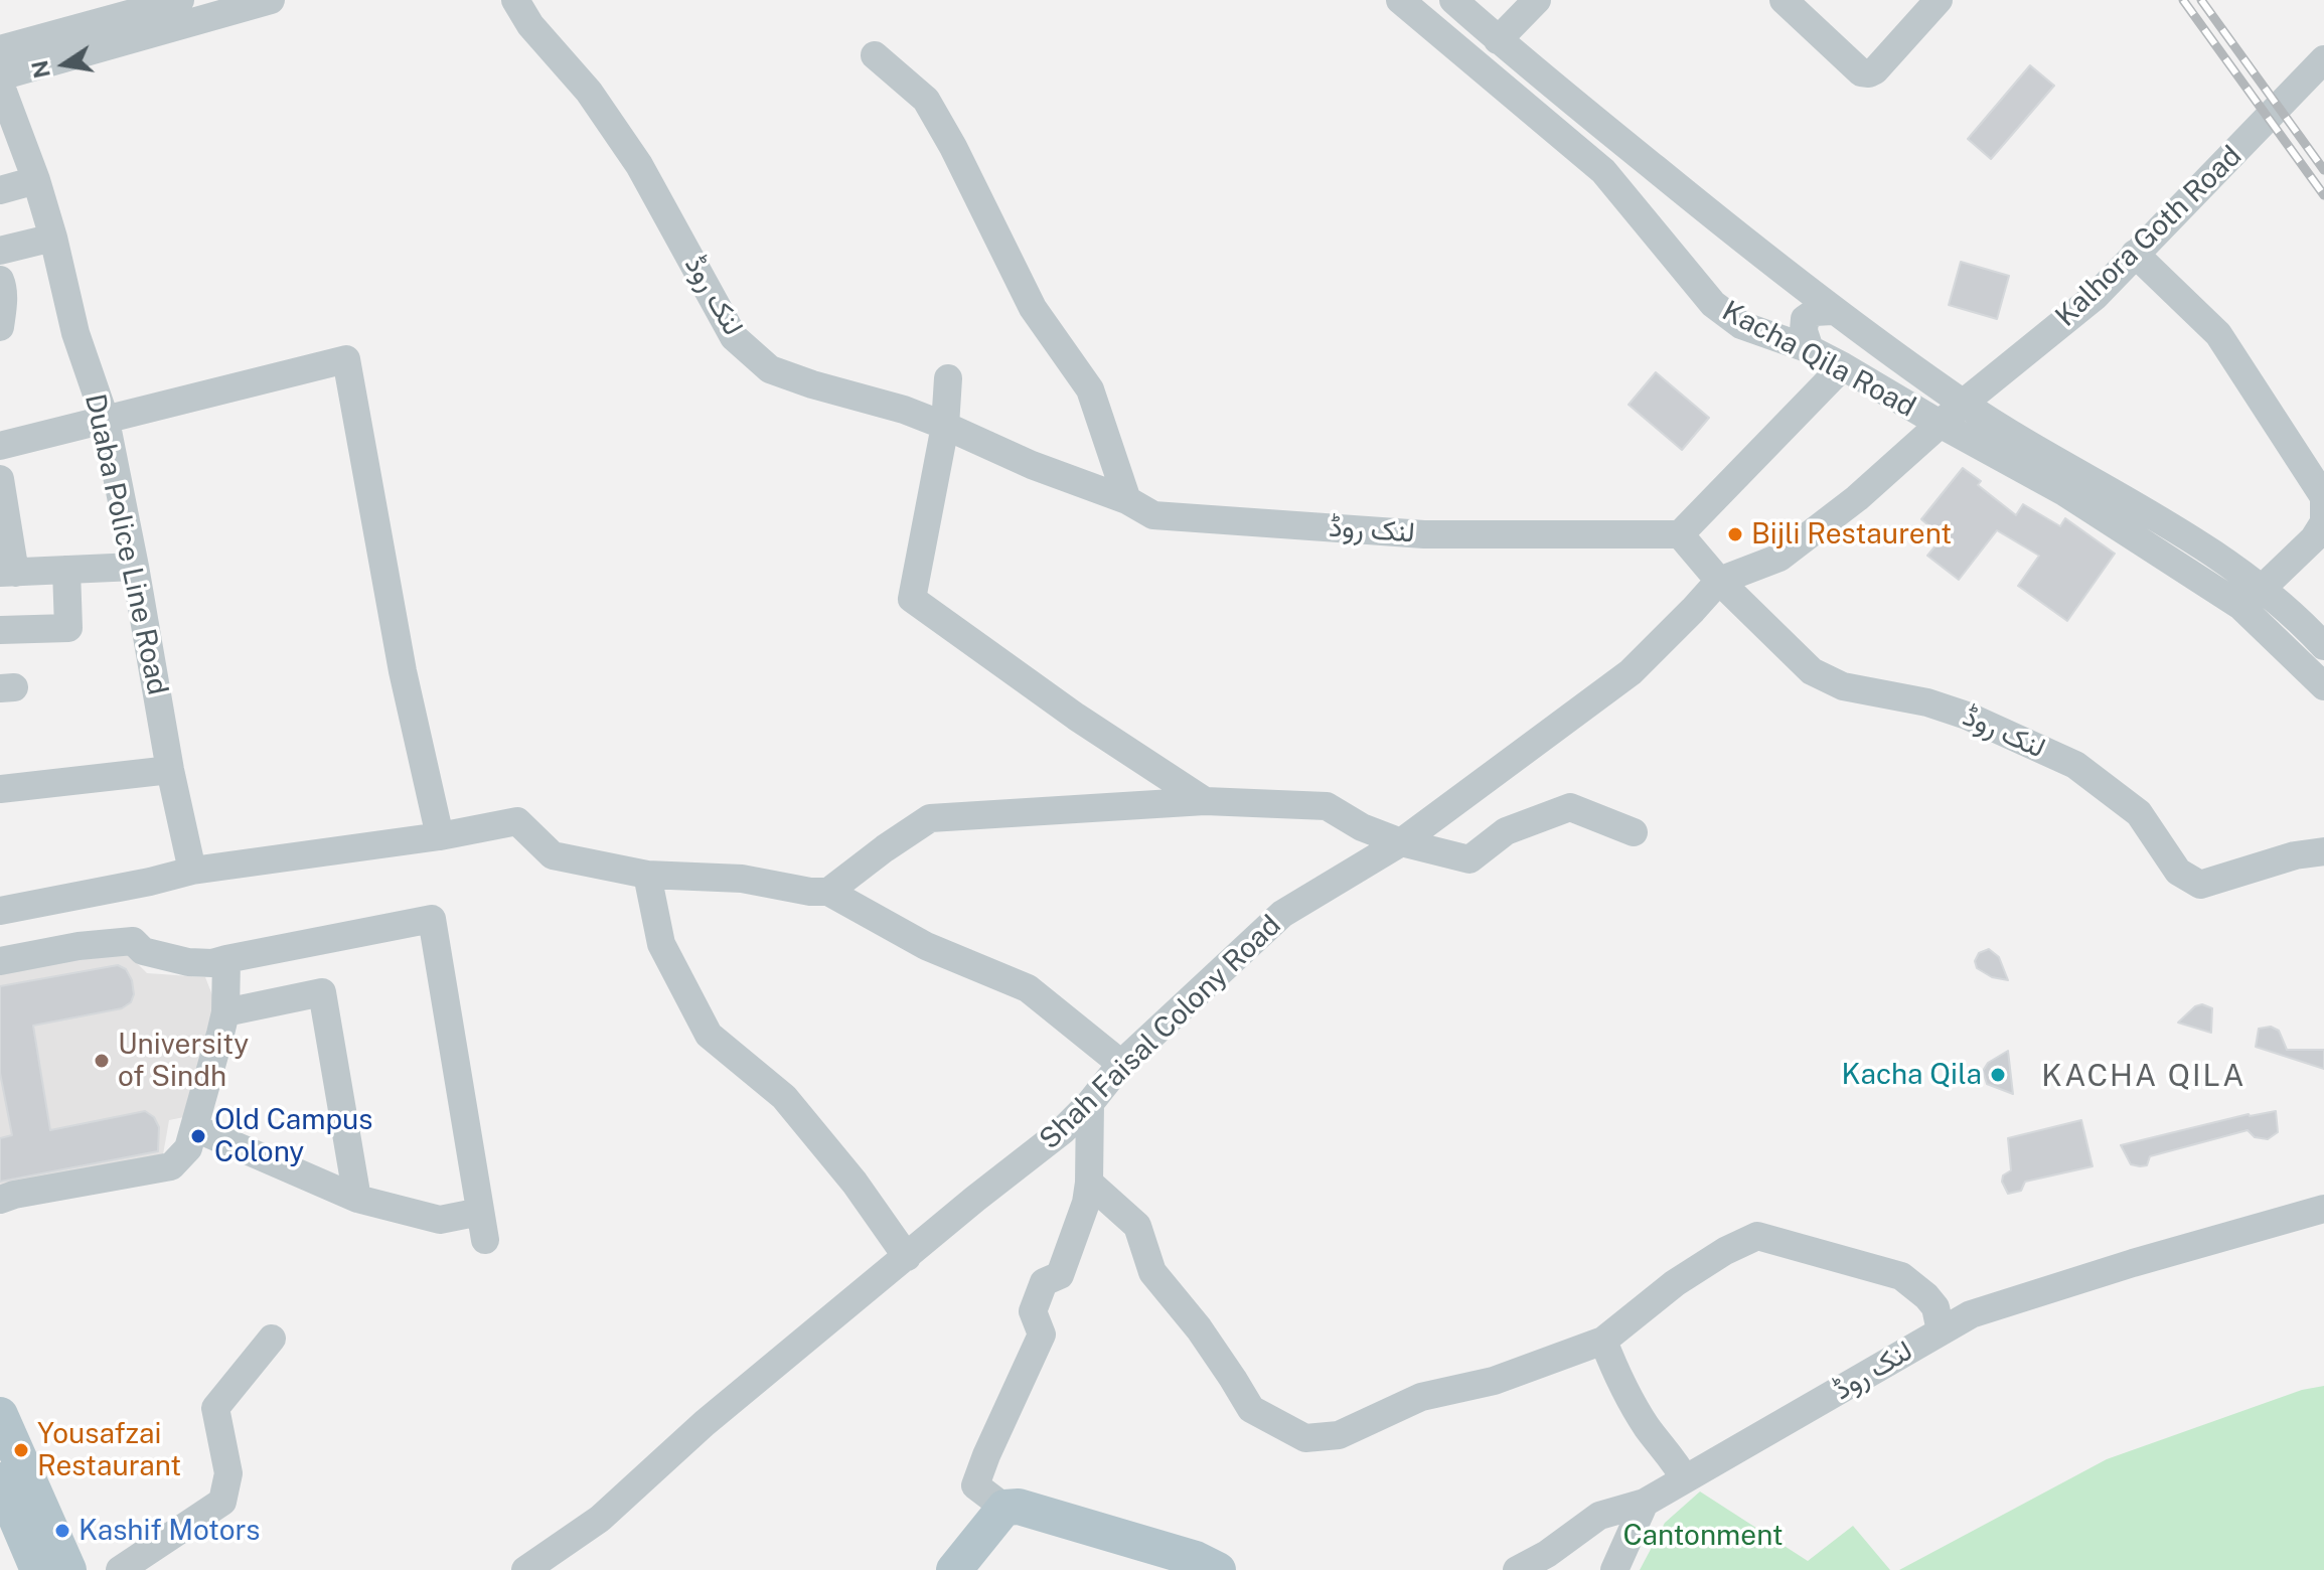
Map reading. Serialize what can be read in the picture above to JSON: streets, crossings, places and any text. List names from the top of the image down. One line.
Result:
{"streets":{"street":["Kalhora Goth Road","لنک روڈ","Kacha Qila Road","Duaba Police Line Road","Shah Faisal Colony Road"]},"crossings":[["Kalhora Goth Road","Shah Faisal Colony Road"],["لنک روڈ","Shah Faisal Colony Road"],["Kacha Qila Road","Shah Faisal Colony Road"]],"districts":["KACHA QILA"],"parks":["Cantonment"],"places":["Bijli Restaurent","University of Sindh","Kacha Qila","Old Campus Colony","Yousafzai Restaurant","Kashif Motors"],"north":"left"}
